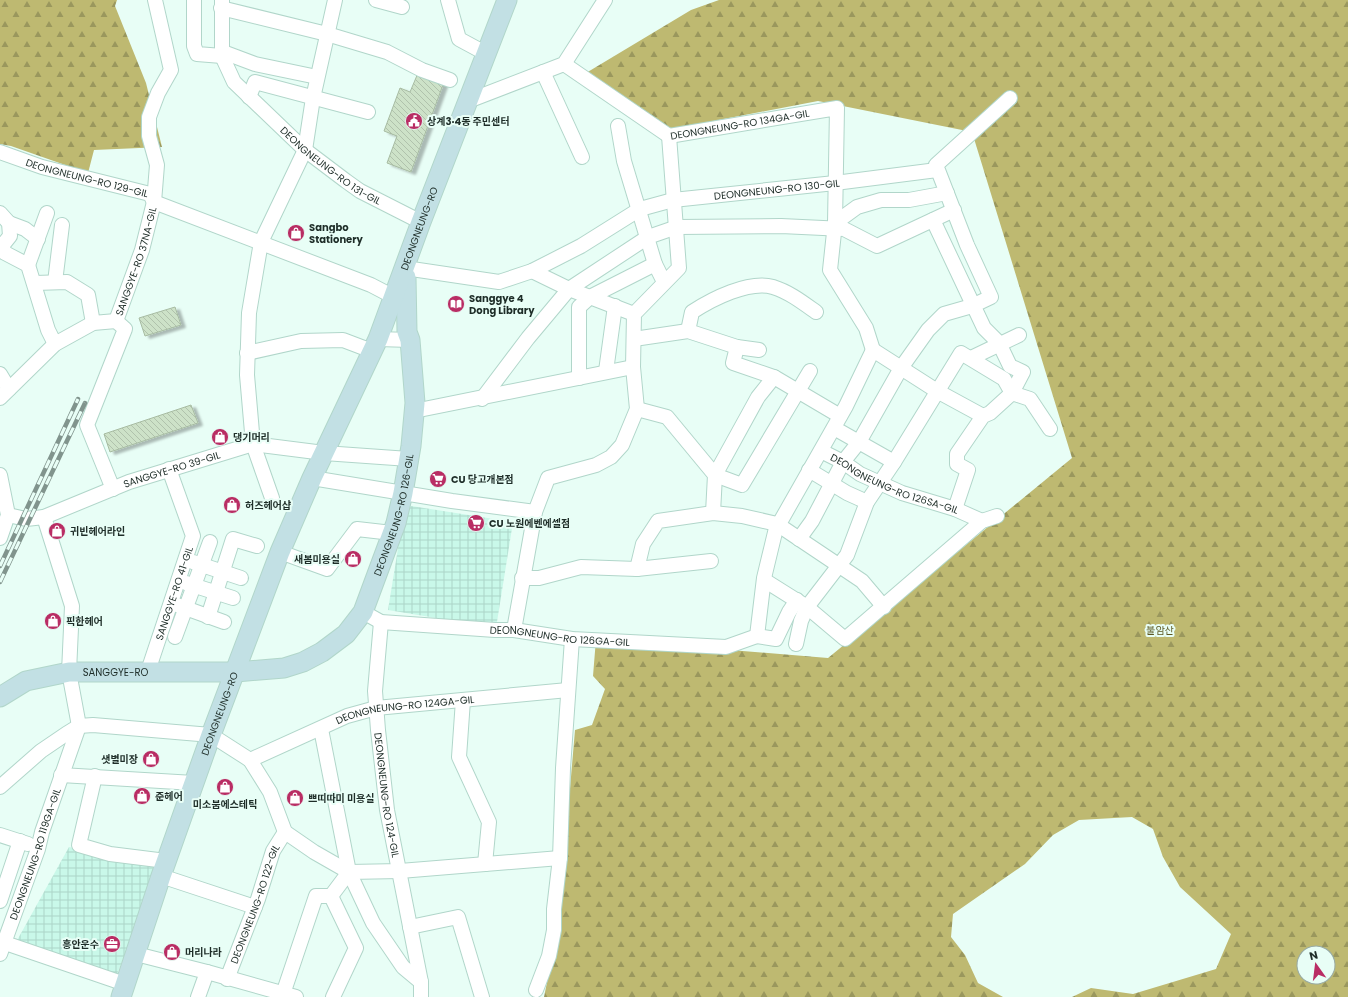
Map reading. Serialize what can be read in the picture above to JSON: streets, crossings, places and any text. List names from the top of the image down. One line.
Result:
{"streets":{"main road":["DEONGNEUNG-RO","DEONGNEUNG-RO 126-GIL","SANGGYE-RO"],"street":["DEONGNEUNG-RO 134GA-GIL","DEONGNEUNG-RO 131-GIL","DEONGNEUNG-RO 129-GIL","DEONGNEUNG-RO 130-GIL","SANGGYE-RO 37NA-GIL","SANGGYE-RO 39-GIL","DEONGNEUNG-RO 126SA-GIL","SANGGYE-RO 41-GIL","DEONGNEUNG-RO 126GA-GIL","DEONGNEUNG-RO 124GA-GIL","DEONGNEUNG-RO 124-GIL","DEONGNEUNG-RO 119GA-GIL","DEONGNEUNG-RO 122-GIL"]},"crossings":[["DEONGNEUNG-RO 134GA-GIL","DEONGNEUNG-RO 130-GIL"],["DEONGNEUNG-RO 131-GIL","DEONGNEUNG-RO"],["DEONGNEUNG-RO 129-GIL","DEONGNEUNG-RO"],["DEONGNEUNG-RO 129-GIL","SANGGYE-RO 37NA-GIL"],["DEONGNEUNG-RO 130-GIL","DEONGNEUNG-RO"],["DEONGNEUNG-RO 130-GIL","DEONGNEUNG-RO 126-GIL"],["DEONGNEUNG-RO","SANGGYE-RO 39-GIL"],["DEONGNEUNG-RO","DEONGNEUNG-RO 126-GIL"],["DEONGNEUNG-RO","SANGGYE-RO"],["DEONGNEUNG-RO","DEONGNEUNG-RO 119GA-GIL"],["SANGGYE-RO 37NA-GIL","SANGGYE-RO 39-GIL"],["SANGGYE-RO 39-GIL","SANGGYE-RO 41-GIL"],["DEONGNEUNG-RO 126-GIL","DEONGNEUNG-RO 126GA-GIL"],["DEONGNEUNG-RO 126-GIL","SANGGYE-RO"],["SANGGYE-RO 41-GIL","SANGGYE-RO"],["DEONGNEUNG-RO 126GA-GIL","DEONGNEUNG-RO 124-GIL"],["DEONGNEUNG-RO 124GA-GIL","DEONGNEUNG-RO 124-GIL"]],"parks":["불암산"],"places":{"public building":["상계3·4동 주민센터"],"shop":["Sangbo Stationery","댕기머리","허즈헤어샵","귀빈헤어라인","새봄미용실","픽한헤어","샛별미장","미소붐에스테틱","준헤어","쁘띠따미 미용실","머리나라"],"library":["Sanggye 4 Dong Library"],"supermarket":["CU 당고개본점","CU 노원에벤에셀점"],"office":["흥안운수"]},"north":"top"}
